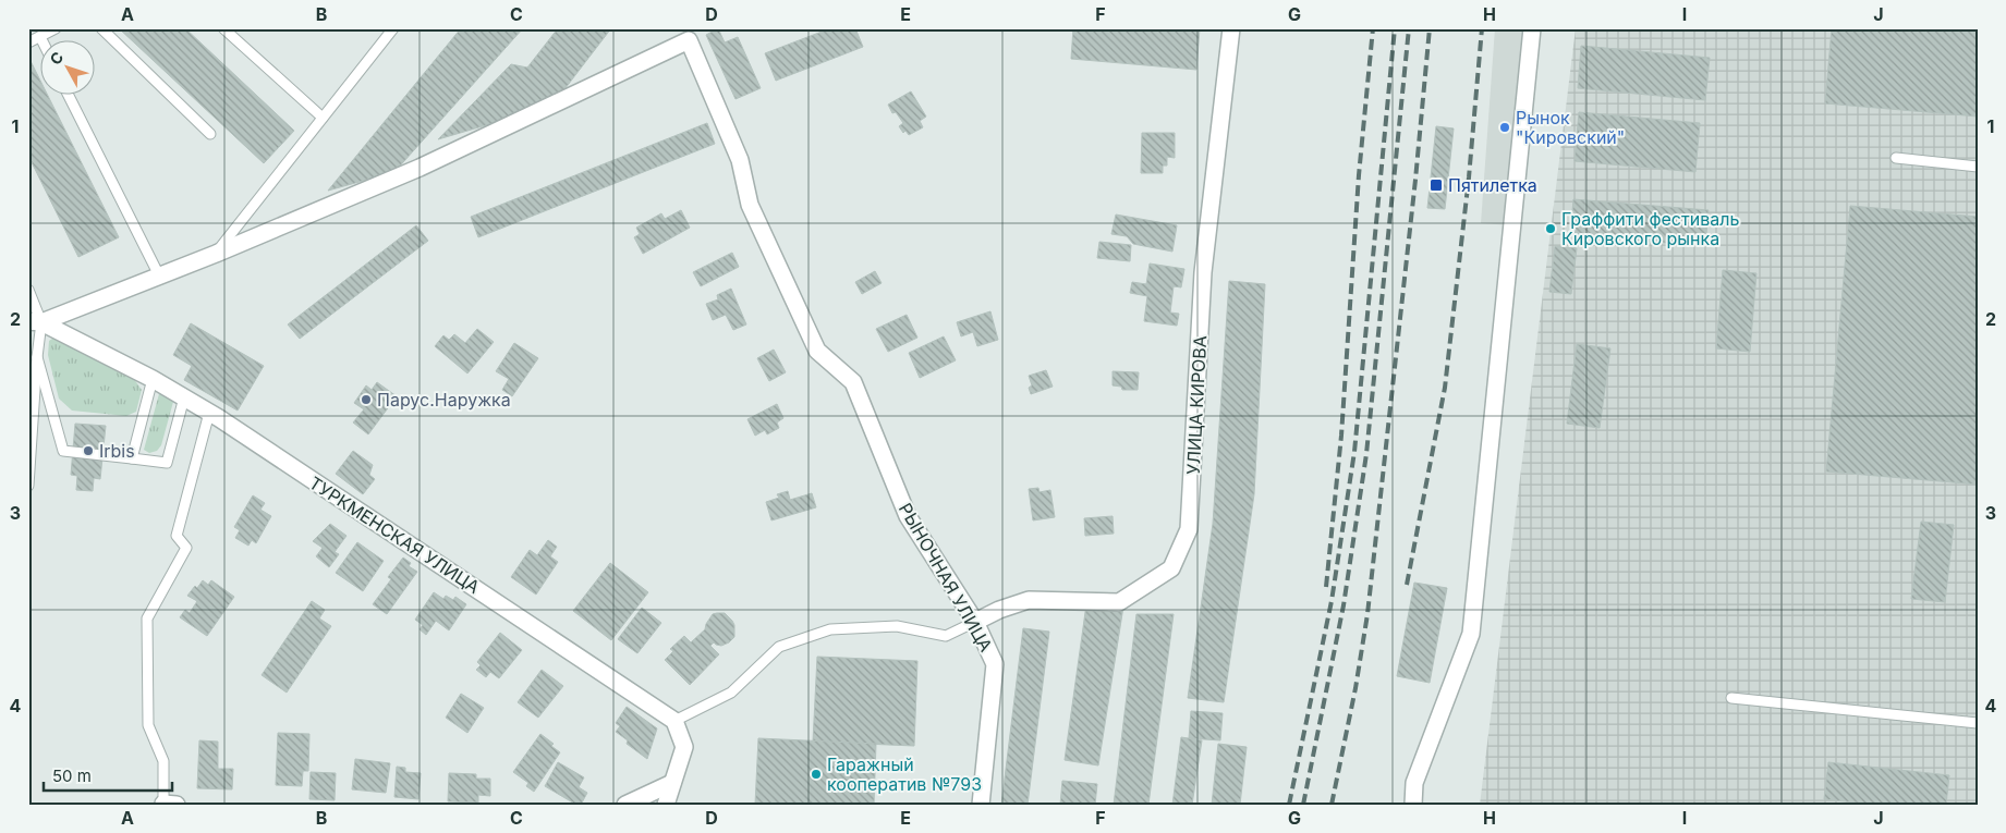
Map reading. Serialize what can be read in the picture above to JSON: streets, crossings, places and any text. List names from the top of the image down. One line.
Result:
{"streets":{"street":["УЛИЦА КИРОВА","ТУРКМЕНСКАЯ УЛИЦА","РЫНОЧНАЯ УЛИЦА"]},"crossings":[["УЛИЦА КИРОВА","РЫНОЧНАЯ УЛИЦА"]],"places":{"other":["Рынок \"Кировский\"","Граффити фестиваль Кировского рынка","Парус.Наружка","Irbis","Гаражный кооператив №793"],"transit":["Пятилетка"]},"scale_bar":"50 m","north":"top left","grid":{"columns":["A","B","C","D","E","F","G","H","I","J"],"rows":["1","2","3","4"]}}
